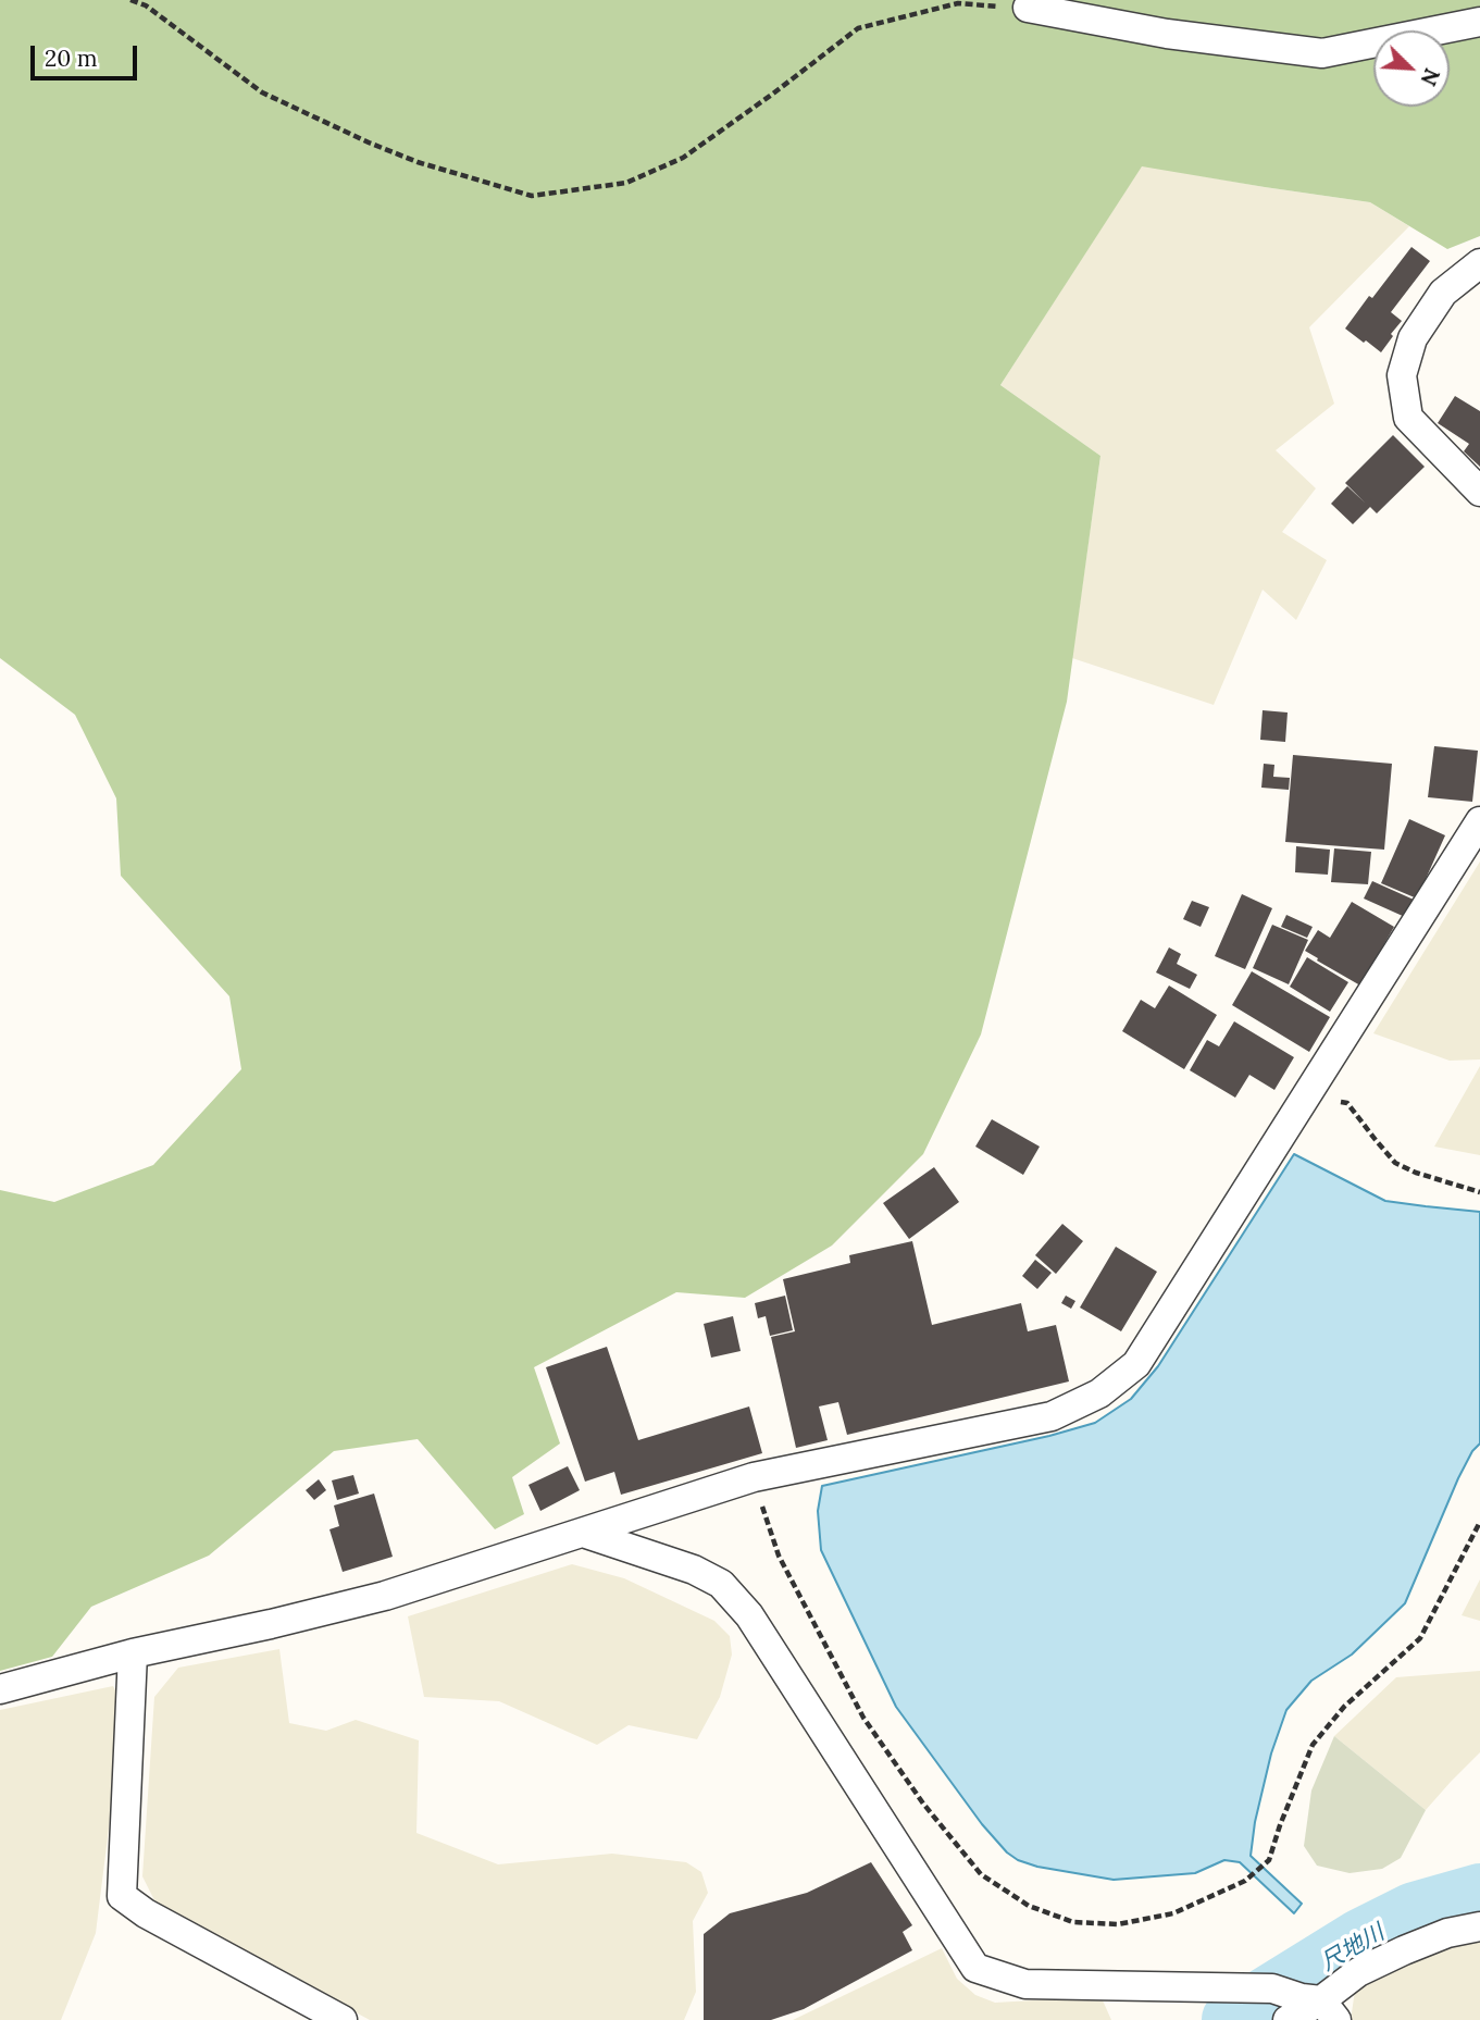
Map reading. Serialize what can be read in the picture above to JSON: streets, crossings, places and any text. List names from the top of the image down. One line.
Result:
{"water":["尺地川"],"scale_bar":"20 m","north":"bottom right"}
